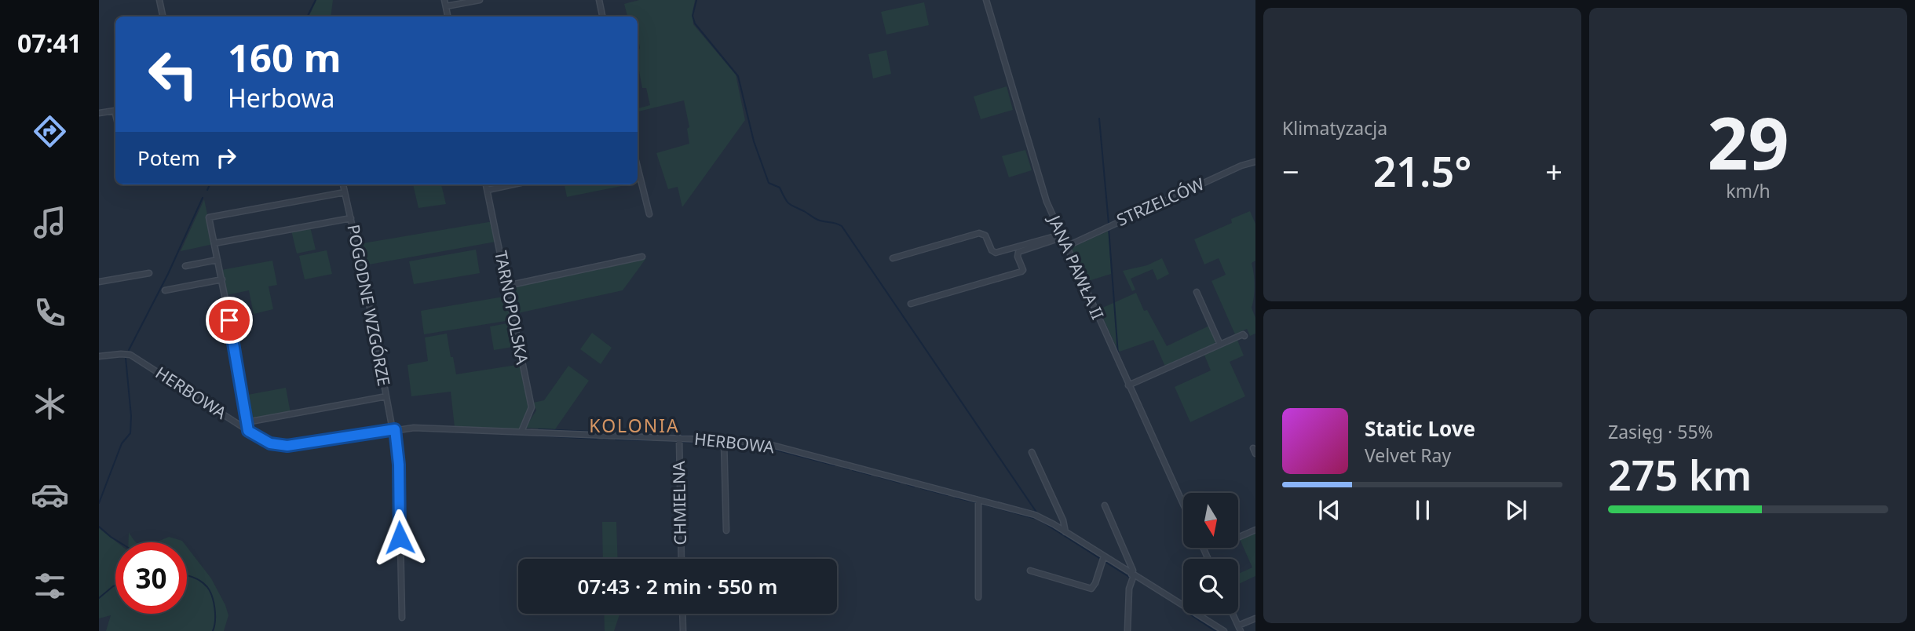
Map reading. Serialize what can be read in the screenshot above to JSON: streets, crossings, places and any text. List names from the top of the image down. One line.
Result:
{"streets":{"street":["STRZELCÓW","JANA PAWŁA II","POGODNE WZGÓRZE","TARNOPOLSKA","HERBOWA","CHMIELNA"]},"crossings":[["STRZELCÓW","JANA PAWŁA II"],["POGODNE WZGÓRZE","HERBOWA"],["TARNOPOLSKA","HERBOWA"],["HERBOWA","CHMIELNA"]],"districts":["KOLONIA"],"north":"bottom","page":{"tabs":"07:41","tile":["Klimatyzacja",["29","km/h"],["Zasięg · 55%","275 km"]],"turn":["160 m","Herbowa"],"then":"Potem","heat":["−","21.5°","+"],"song":["Static Love","Velvet Ray"],"limit":"30","trip":"07:43 · 2 min · 550 m"}}
